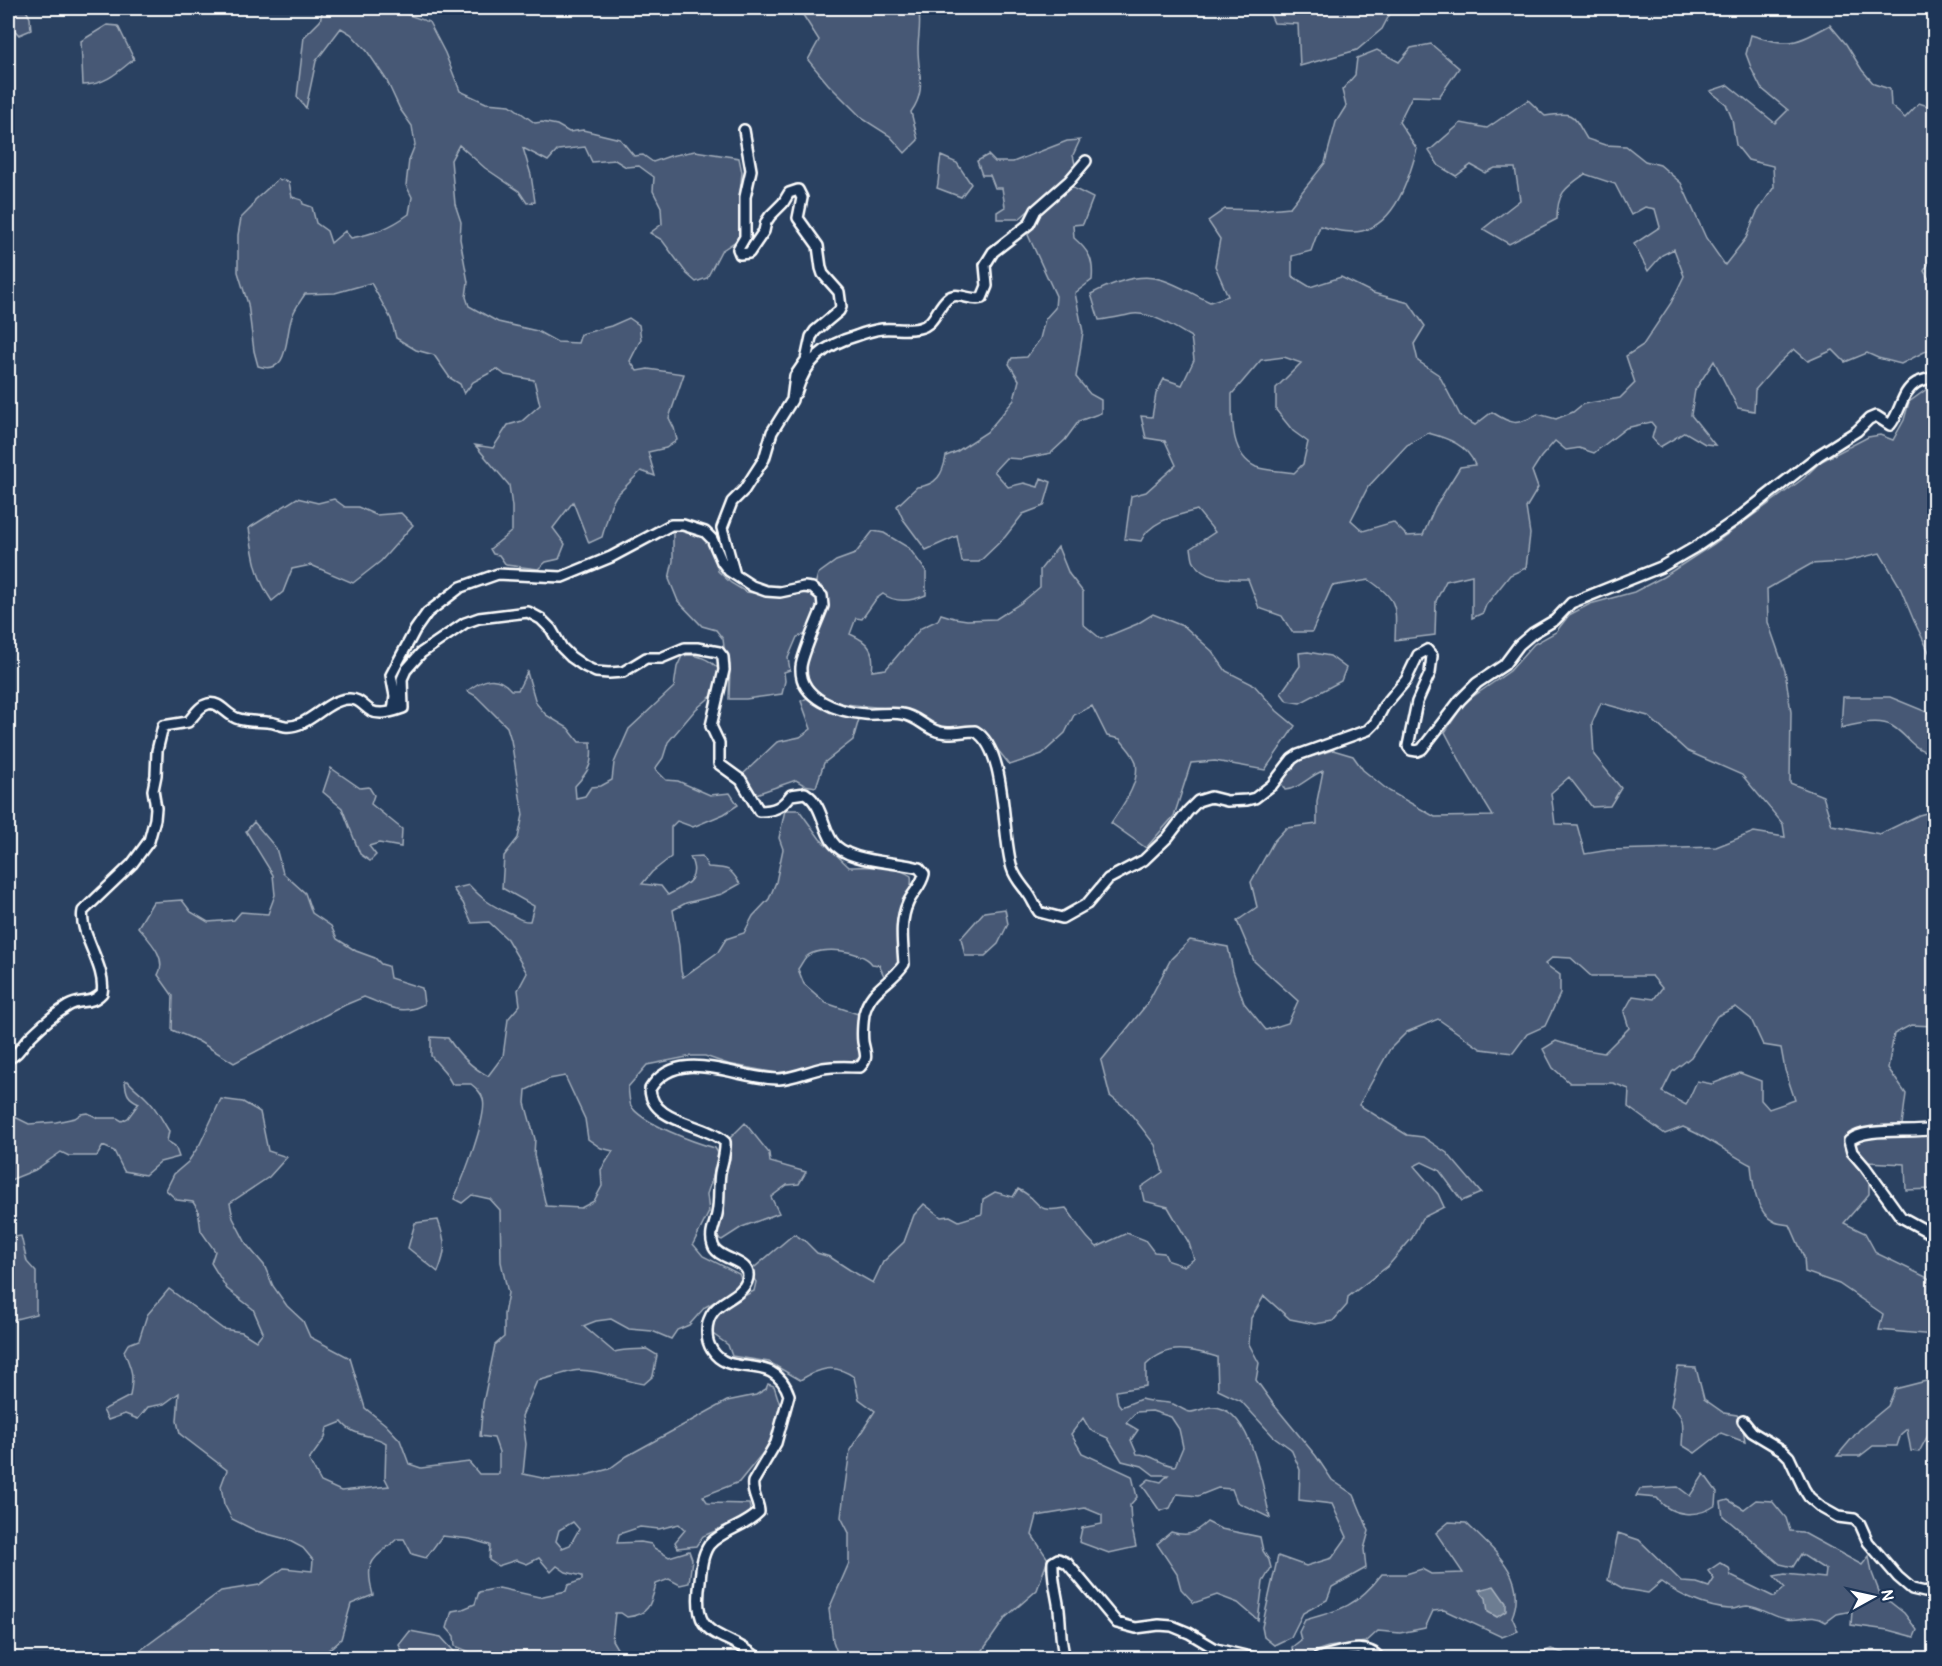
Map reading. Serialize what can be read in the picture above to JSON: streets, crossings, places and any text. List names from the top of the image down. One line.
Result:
{"north":"right"}
